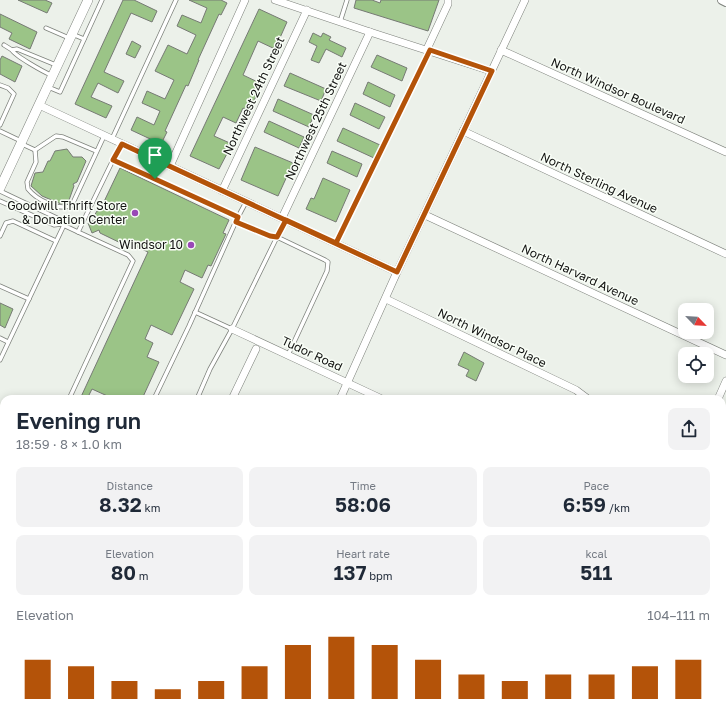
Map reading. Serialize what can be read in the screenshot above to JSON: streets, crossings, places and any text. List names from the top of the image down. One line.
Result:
{"streets":{"street":["North Windsor Boulevard","Northwest 24th Street","Northwest 25th Street","North Sterling Avenue","North Harvard Avenue","North Windsor Place","Tudor Road"]},"places":["Goodwill Thrift Store & Donation Center","Windsor 10"],"north":"bottom right","page":{"heading":["Evening run","18:59 · 8 × 1.0 km"],"stats":[["Distance","8.32 km"],["Time","58:06"],["Pace","6:59 /km"],["Elevation","80 m"],["Heart rate","137 bpm"],["kcal","511"]],"chart":["Elevation","104–111 m"]}}
